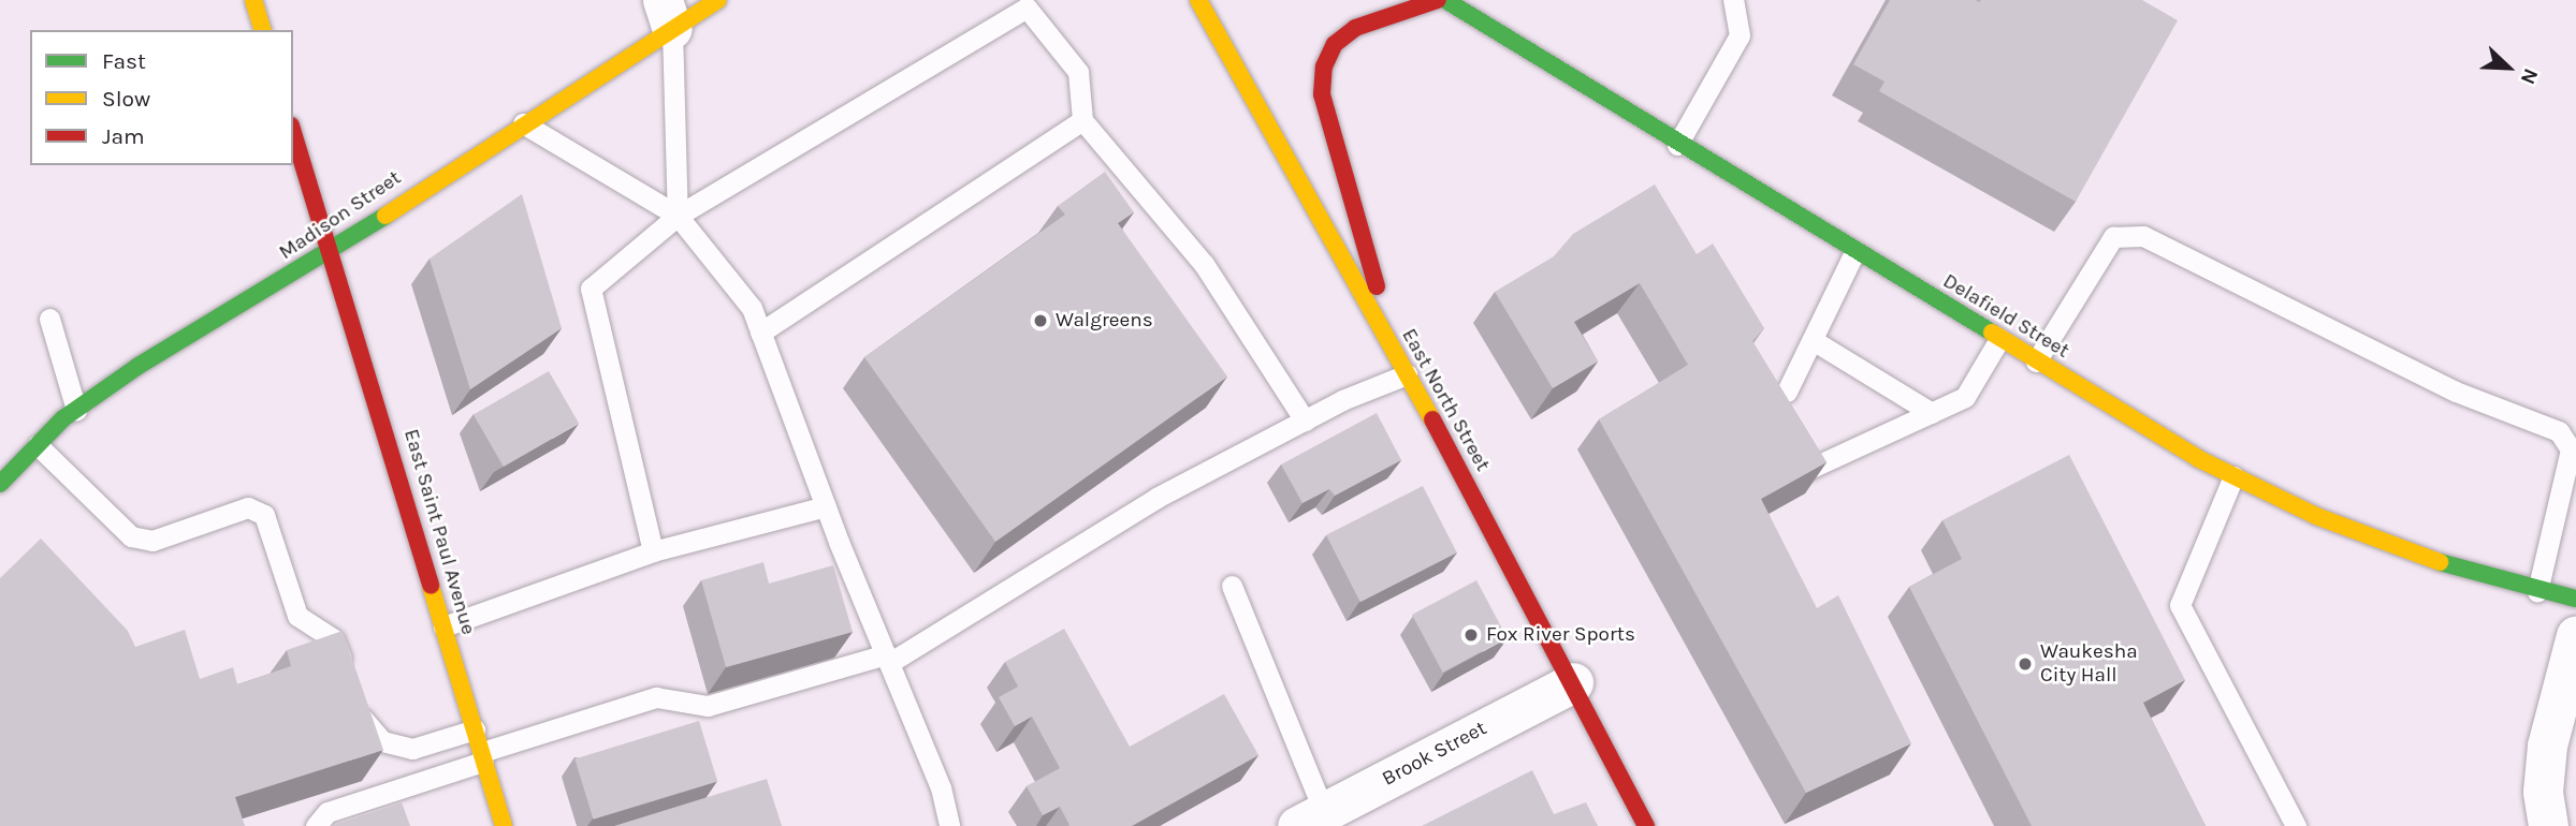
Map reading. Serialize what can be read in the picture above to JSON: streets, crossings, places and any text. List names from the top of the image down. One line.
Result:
{"streets":{"main road":["Madison Street","Delafield Street","East North Street","East Saint Paul Avenue"],"street":["Brook Street"]},"crossings":[["Madison Street","East Saint Paul Avenue"],["East North Street","Brook Street"]],"places":["Walgreens","Fox River Sports","Waukesha City Hall"],"legend":["Fast","Slow","Jam"],"north":"bottom right"}
